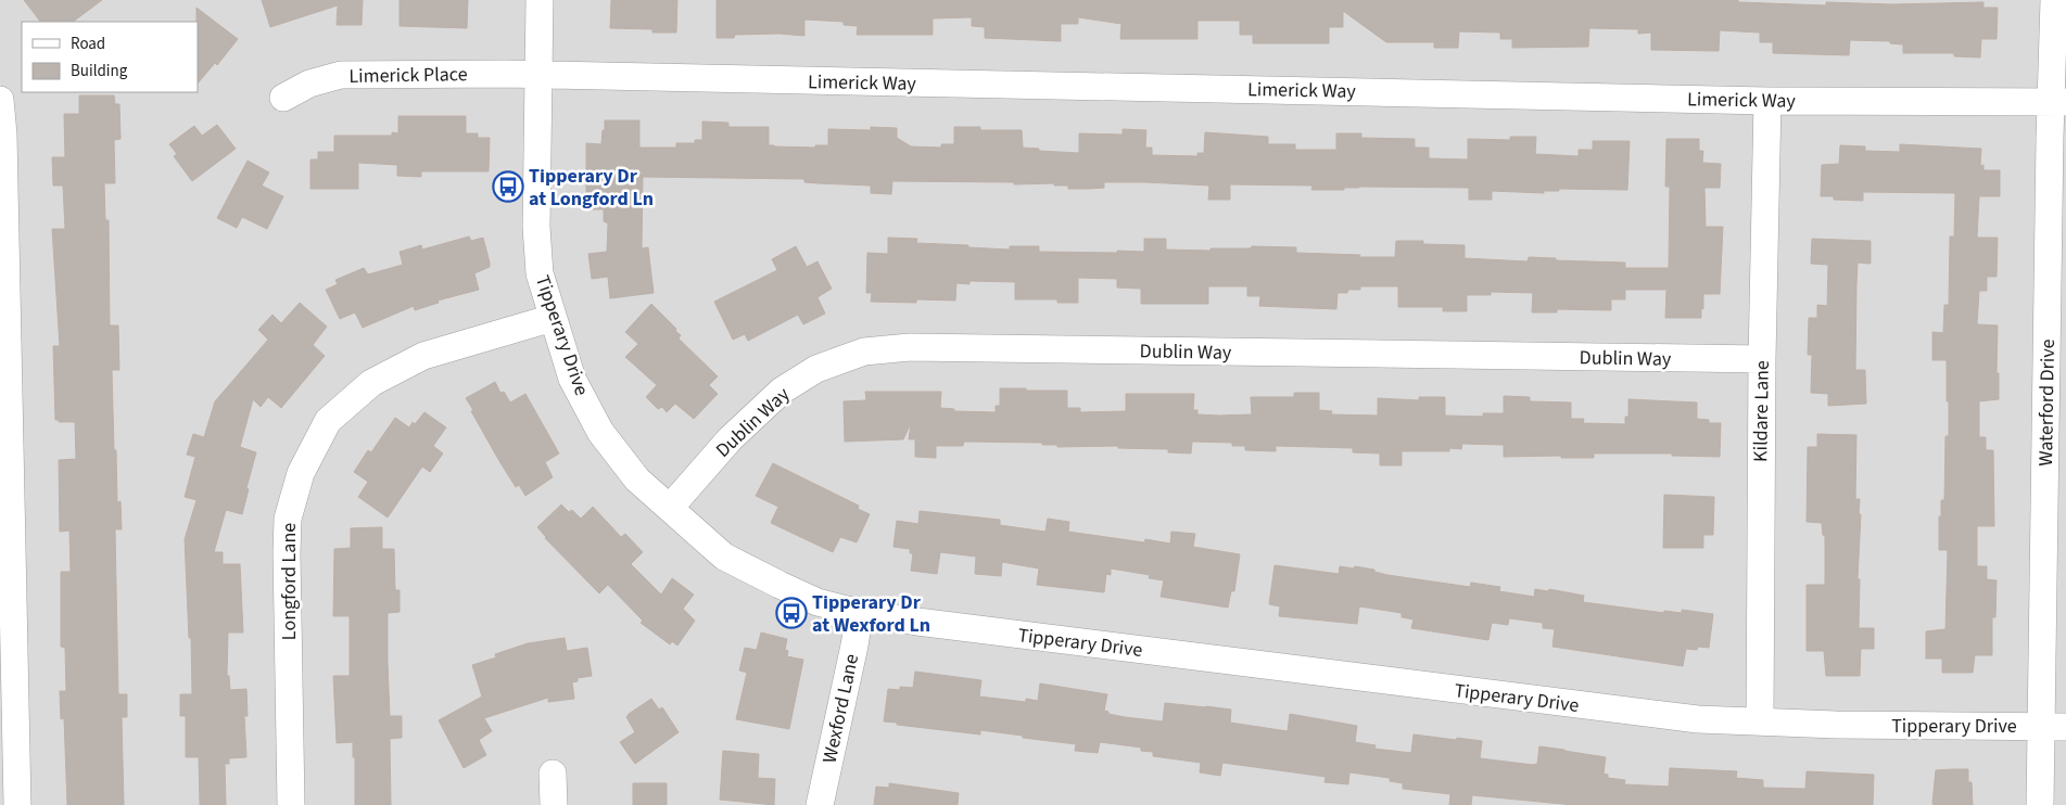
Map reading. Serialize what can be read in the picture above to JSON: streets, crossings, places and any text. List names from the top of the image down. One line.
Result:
{"streets":{"street":["Limerick Place","Limerick Way","Tipperary Drive","Dublin Way","Waterford Drive","Kildare Lane","Longford Lane","Wexford Lane"]},"crossings":[["Limerick Place","Limerick Way"],["Limerick Place","Tipperary Drive"],["Limerick Way","Tipperary Drive"],["Limerick Way","Waterford Drive"],["Limerick Way","Kildare Lane"],["Tipperary Drive","Dublin Way"],["Tipperary Drive","Waterford Drive"],["Tipperary Drive","Kildare Lane"],["Tipperary Drive","Longford Lane"],["Tipperary Drive","Wexford Lane"],["Dublin Way","Kildare Lane"]],"places":{"bus stop":["Tipperary Dr at Longford Ln","Tipperary Dr at Wexford Ln"]},"legend":["Road","Building"]}
